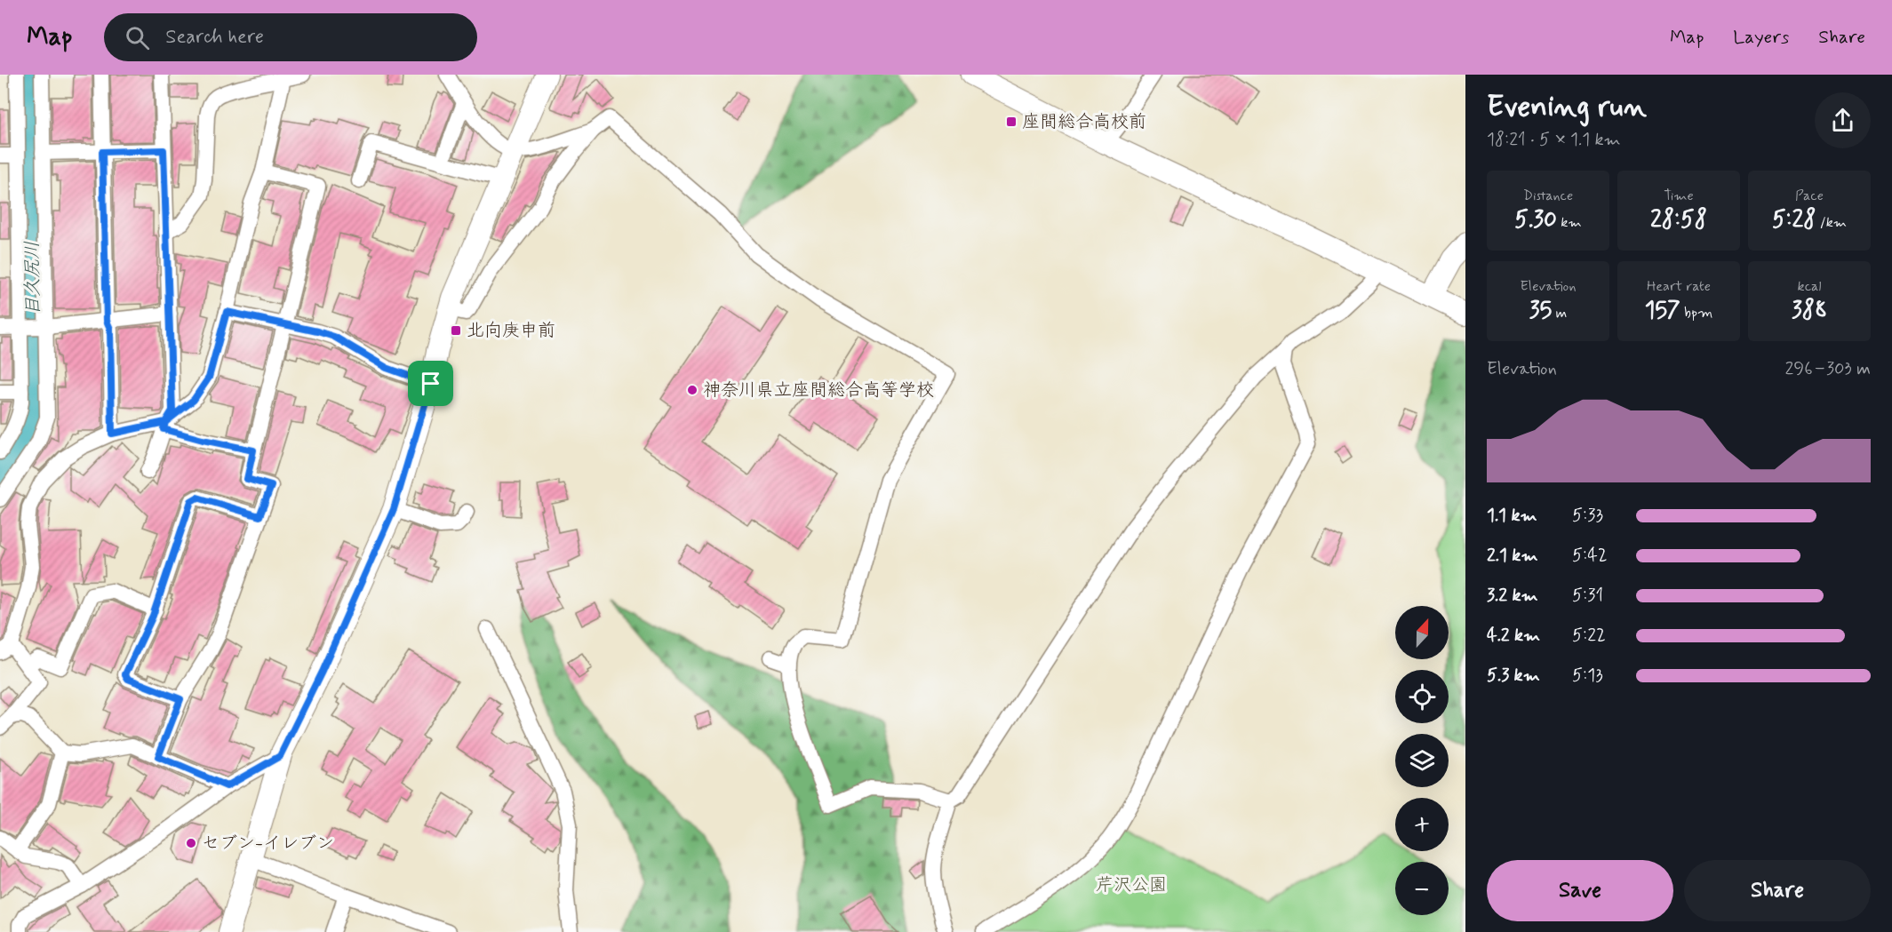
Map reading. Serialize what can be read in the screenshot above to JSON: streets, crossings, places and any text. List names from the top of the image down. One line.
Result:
{"water":["目久尻川"],"parks":["芹沢公園"],"places":{"transit":["座間総合高校前","北向庚申前"],"other":["神奈川県立座間総合高等学校","セブン-イレブン"]},"north":"top","page":{"header":"Map","search":"Search here","nav":["Map","Layers","Share"],"heading":["Evening run","18:21 · 5 × 1.1 km"],"stats":[["Distance","5.30 km"],["Time","28:58"],["Pace","5:28 /km"],["Elevation","35 m"],["Heart rate","157 bpm"],["kcal","388"]],"chart":["Elevation","296–303 m"],"list":[{"name":"1.1 km","note":"5:33"},{"name":"2.1 km","note":"5:42"},{"name":"3.2 km","note":"5:31"},{"name":"4.2 km","note":"5:22"},{"name":"5.3 km","note":"5:13"}],"map_buttons":["+","−"],"buttons":["Save","Share"]}}
